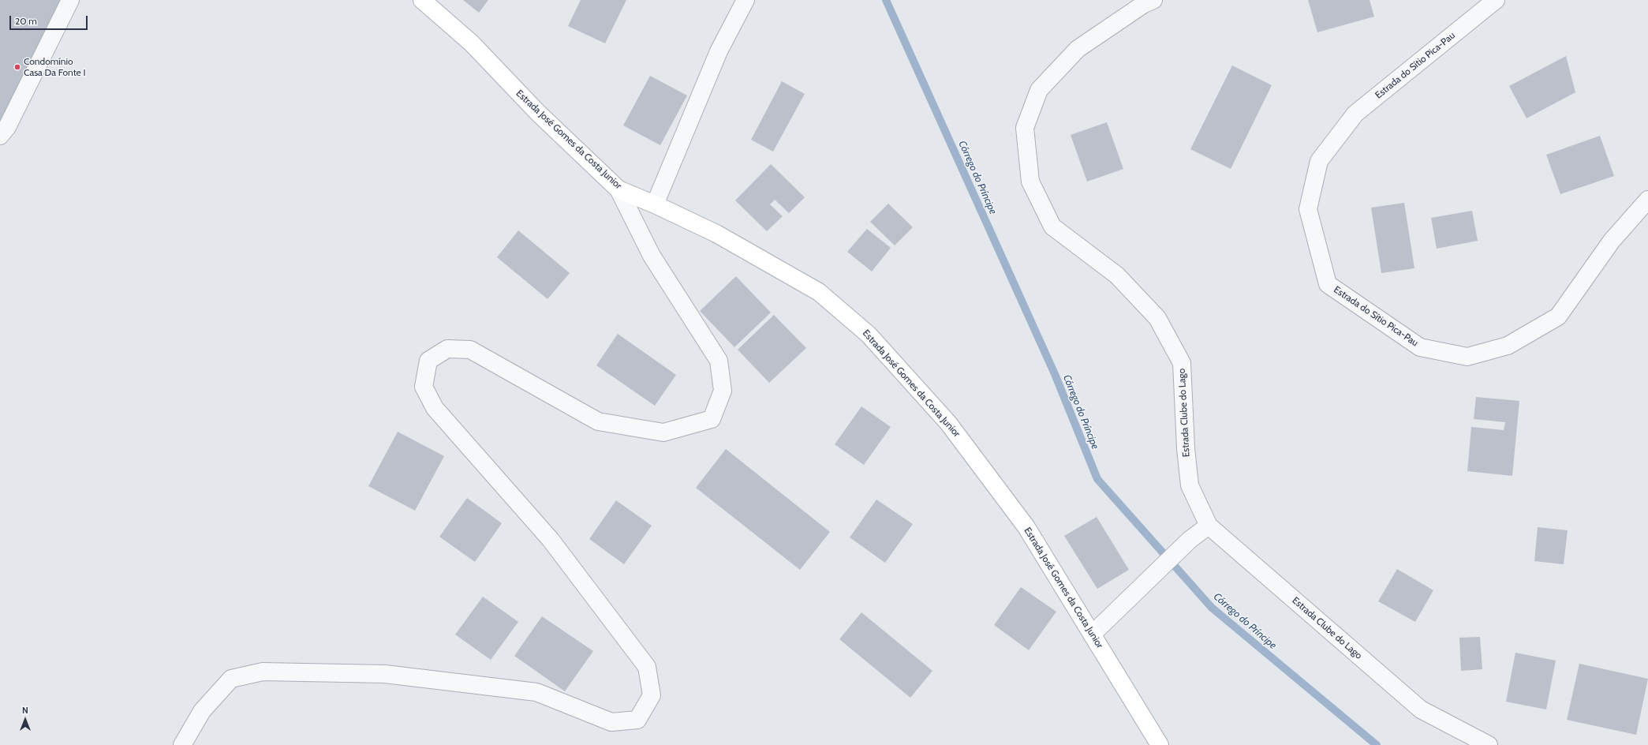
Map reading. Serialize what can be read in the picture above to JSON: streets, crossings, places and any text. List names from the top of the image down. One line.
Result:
{"streets":{"street":["Estrada do Sítio Pica-Pau","Estrada José Gomes da Costa Junior","Estrada Clube do Lago"]},"water":["Córrego do Príncipe"],"places":["Condomínio Casa Da Fonte I"],"scale_bar":"20 m","north":"top"}
